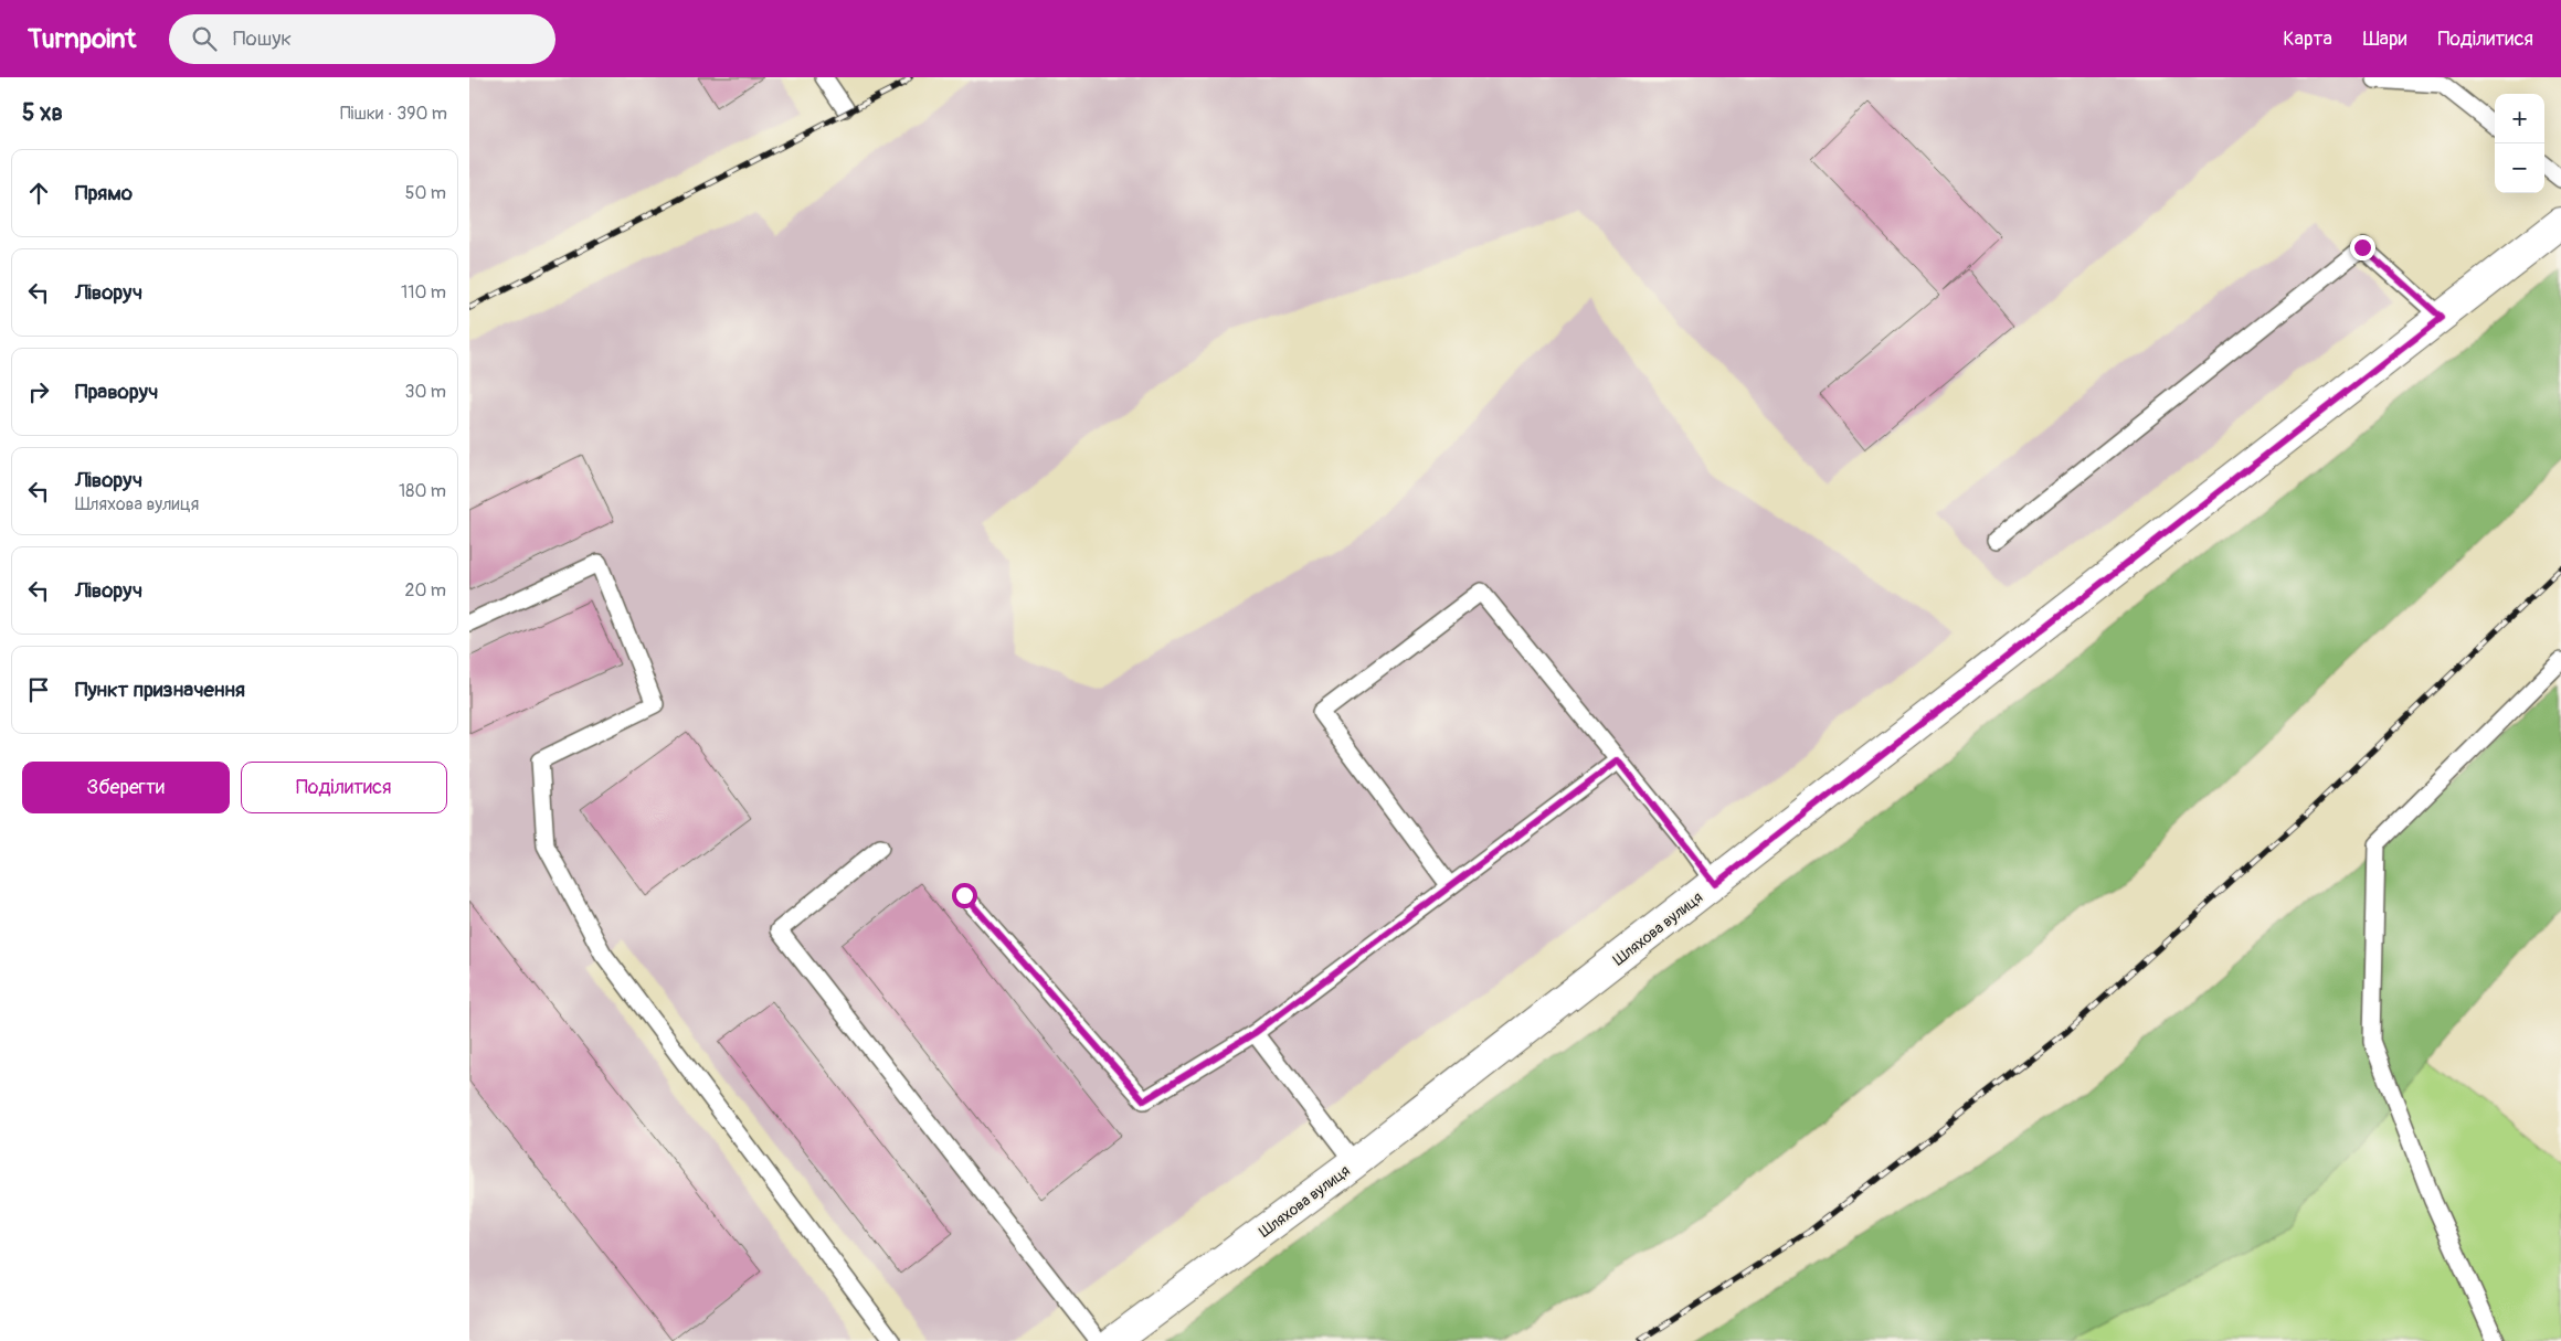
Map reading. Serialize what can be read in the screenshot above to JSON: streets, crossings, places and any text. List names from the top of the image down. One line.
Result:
{"streets":{"street":["Шляхова вулиця"]},"page":{"header":"Turnpoint","search":"Пошук","nav":["Карта","Шари","Поділитися"],"heading":["5 хв","Пішки · 390 m"],"map_buttons":["+","−"],"list":[["Прямо","50 m"],["Ліворуч","110 m"],["Праворуч","30 m"],["Ліворуч","Шляхова вулиця","180 m"],["Ліворуч","20 m"],"Пункт призначення"],"buttons":["Зберегти","Поділитися"]}}
